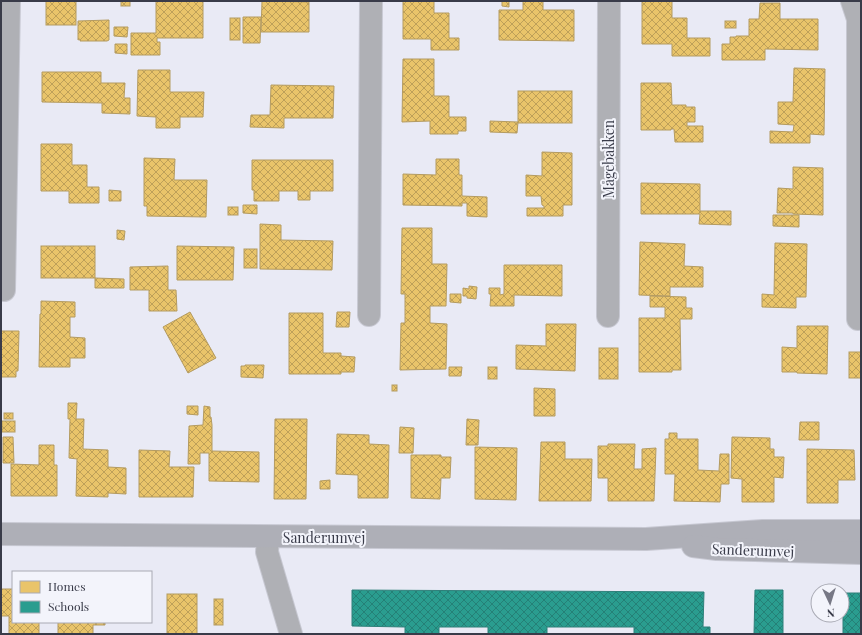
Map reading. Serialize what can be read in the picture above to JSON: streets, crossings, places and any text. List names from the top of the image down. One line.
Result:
{"streets":{"street":["Mågebakken","Sanderumvej"]},"legend":["Homes","Schools"],"north":"bottom"}
